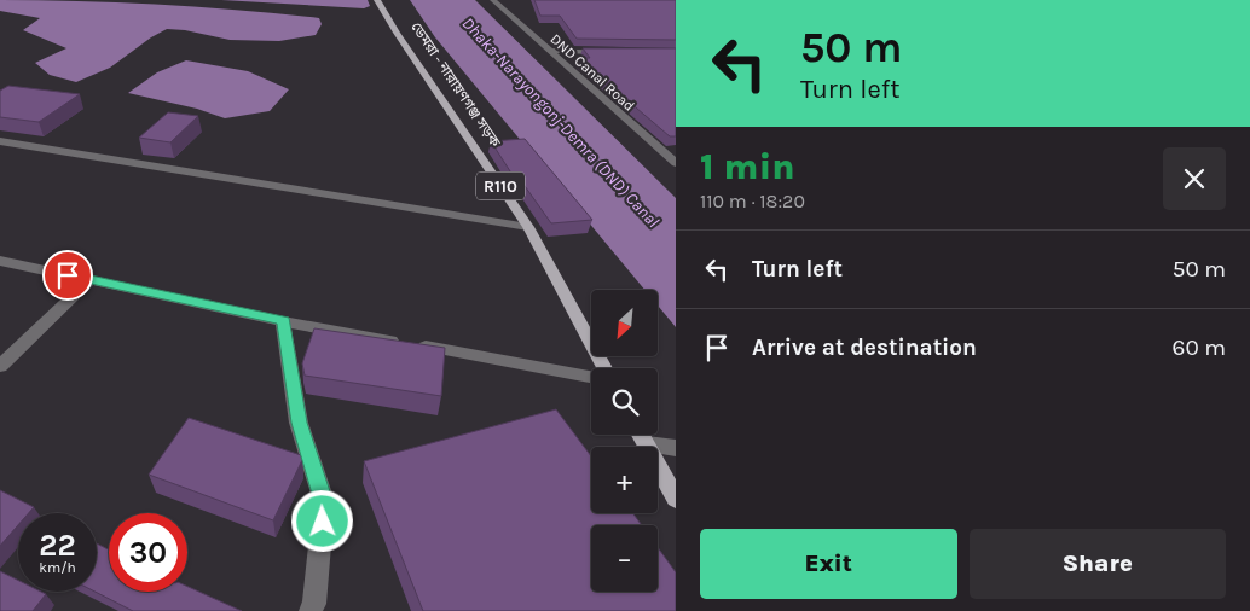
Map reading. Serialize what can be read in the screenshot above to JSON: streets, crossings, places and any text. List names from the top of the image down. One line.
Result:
{"streets":{"main road":["ডেমরা - নারায়ণগঞ্জ সড়ক","R110"],"street":["DND Canal Road"]},"water":["Dhaka-Narayongonj-Demra (DND) Canal"],"north":"bottom left","page":{"turn":["50 m","Turn left"],"heading":["1 min","110 m · 18:20"],"list":[{"name":"Turn left","value":"50 m"},{"name":"Arrive at destination","value":"60 m"}],"map_buttons":["+","−"],"speed":"22 km/h","limit":"30","buttons":["Exit","Share"]}}
